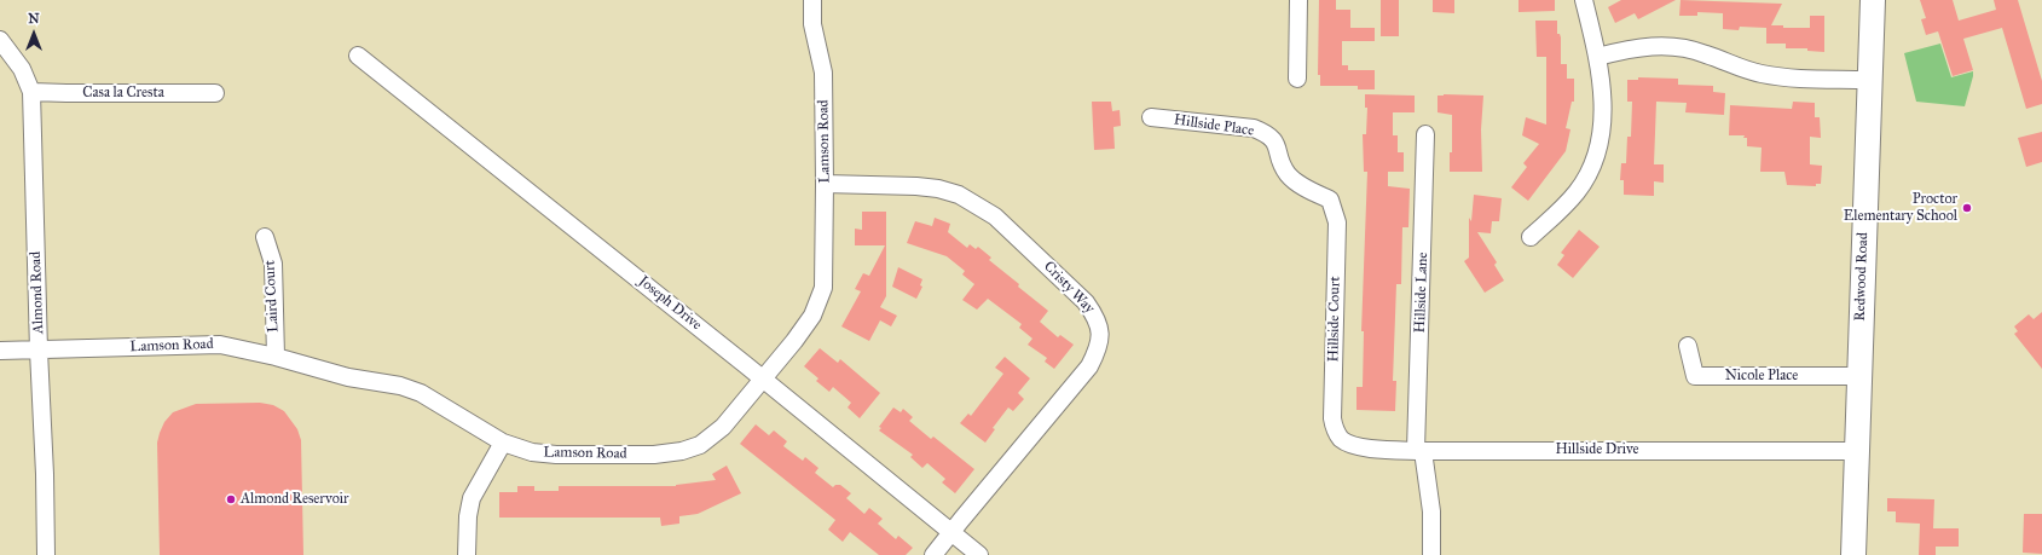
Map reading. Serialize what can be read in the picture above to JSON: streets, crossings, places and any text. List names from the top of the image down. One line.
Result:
{"streets":{"main road":["Redwood Road"],"street":["Casa la Cresta","Hillside Place","Lamson Road","Cristy Way","Almond Road","Hillside Lane","Laird Court","Joseph Drive","Hillside Court","Nicole Place","Hillside Drive"]},"crossings":[["Casa la Cresta","Almond Road"],["Hillside Place","Hillside Court"],["Lamson Road","Cristy Way"],["Lamson Road","Almond Road"],["Lamson Road","Laird Court"],["Lamson Road","Joseph Drive"],["Redwood Road","Nicole Place"],["Redwood Road","Hillside Drive"],["Cristy Way","Joseph Drive"],["Hillside Lane","Hillside Drive"],["Hillside Court","Hillside Drive"]],"places":["Proctor Elementary School","Almond Reservoir"],"north":"top"}
